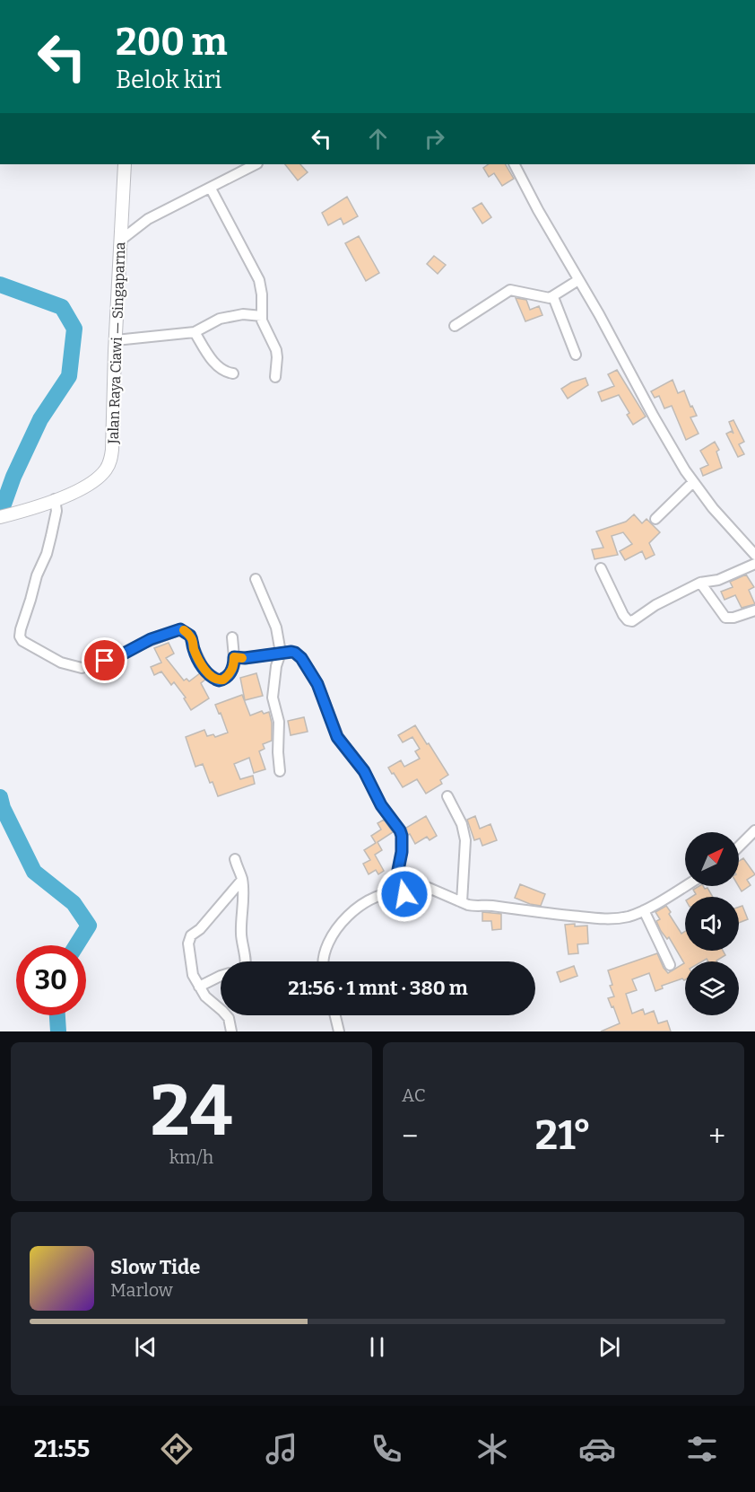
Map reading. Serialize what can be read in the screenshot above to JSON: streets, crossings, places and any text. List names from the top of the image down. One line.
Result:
{"streets":{"main road":["Jalan Raya Ciawi — Singaparna"]},"north":"top right","page":{"turn":["200 m","Belok kiri"],"limit":"30","trip":"21:56 · 1 mnt · 380 m","tile":[["24","km/h"],"AC"],"heat":["−","21°","+"],"song":["Slow Tide","Marlow"],"tabs":"21:55"}}
